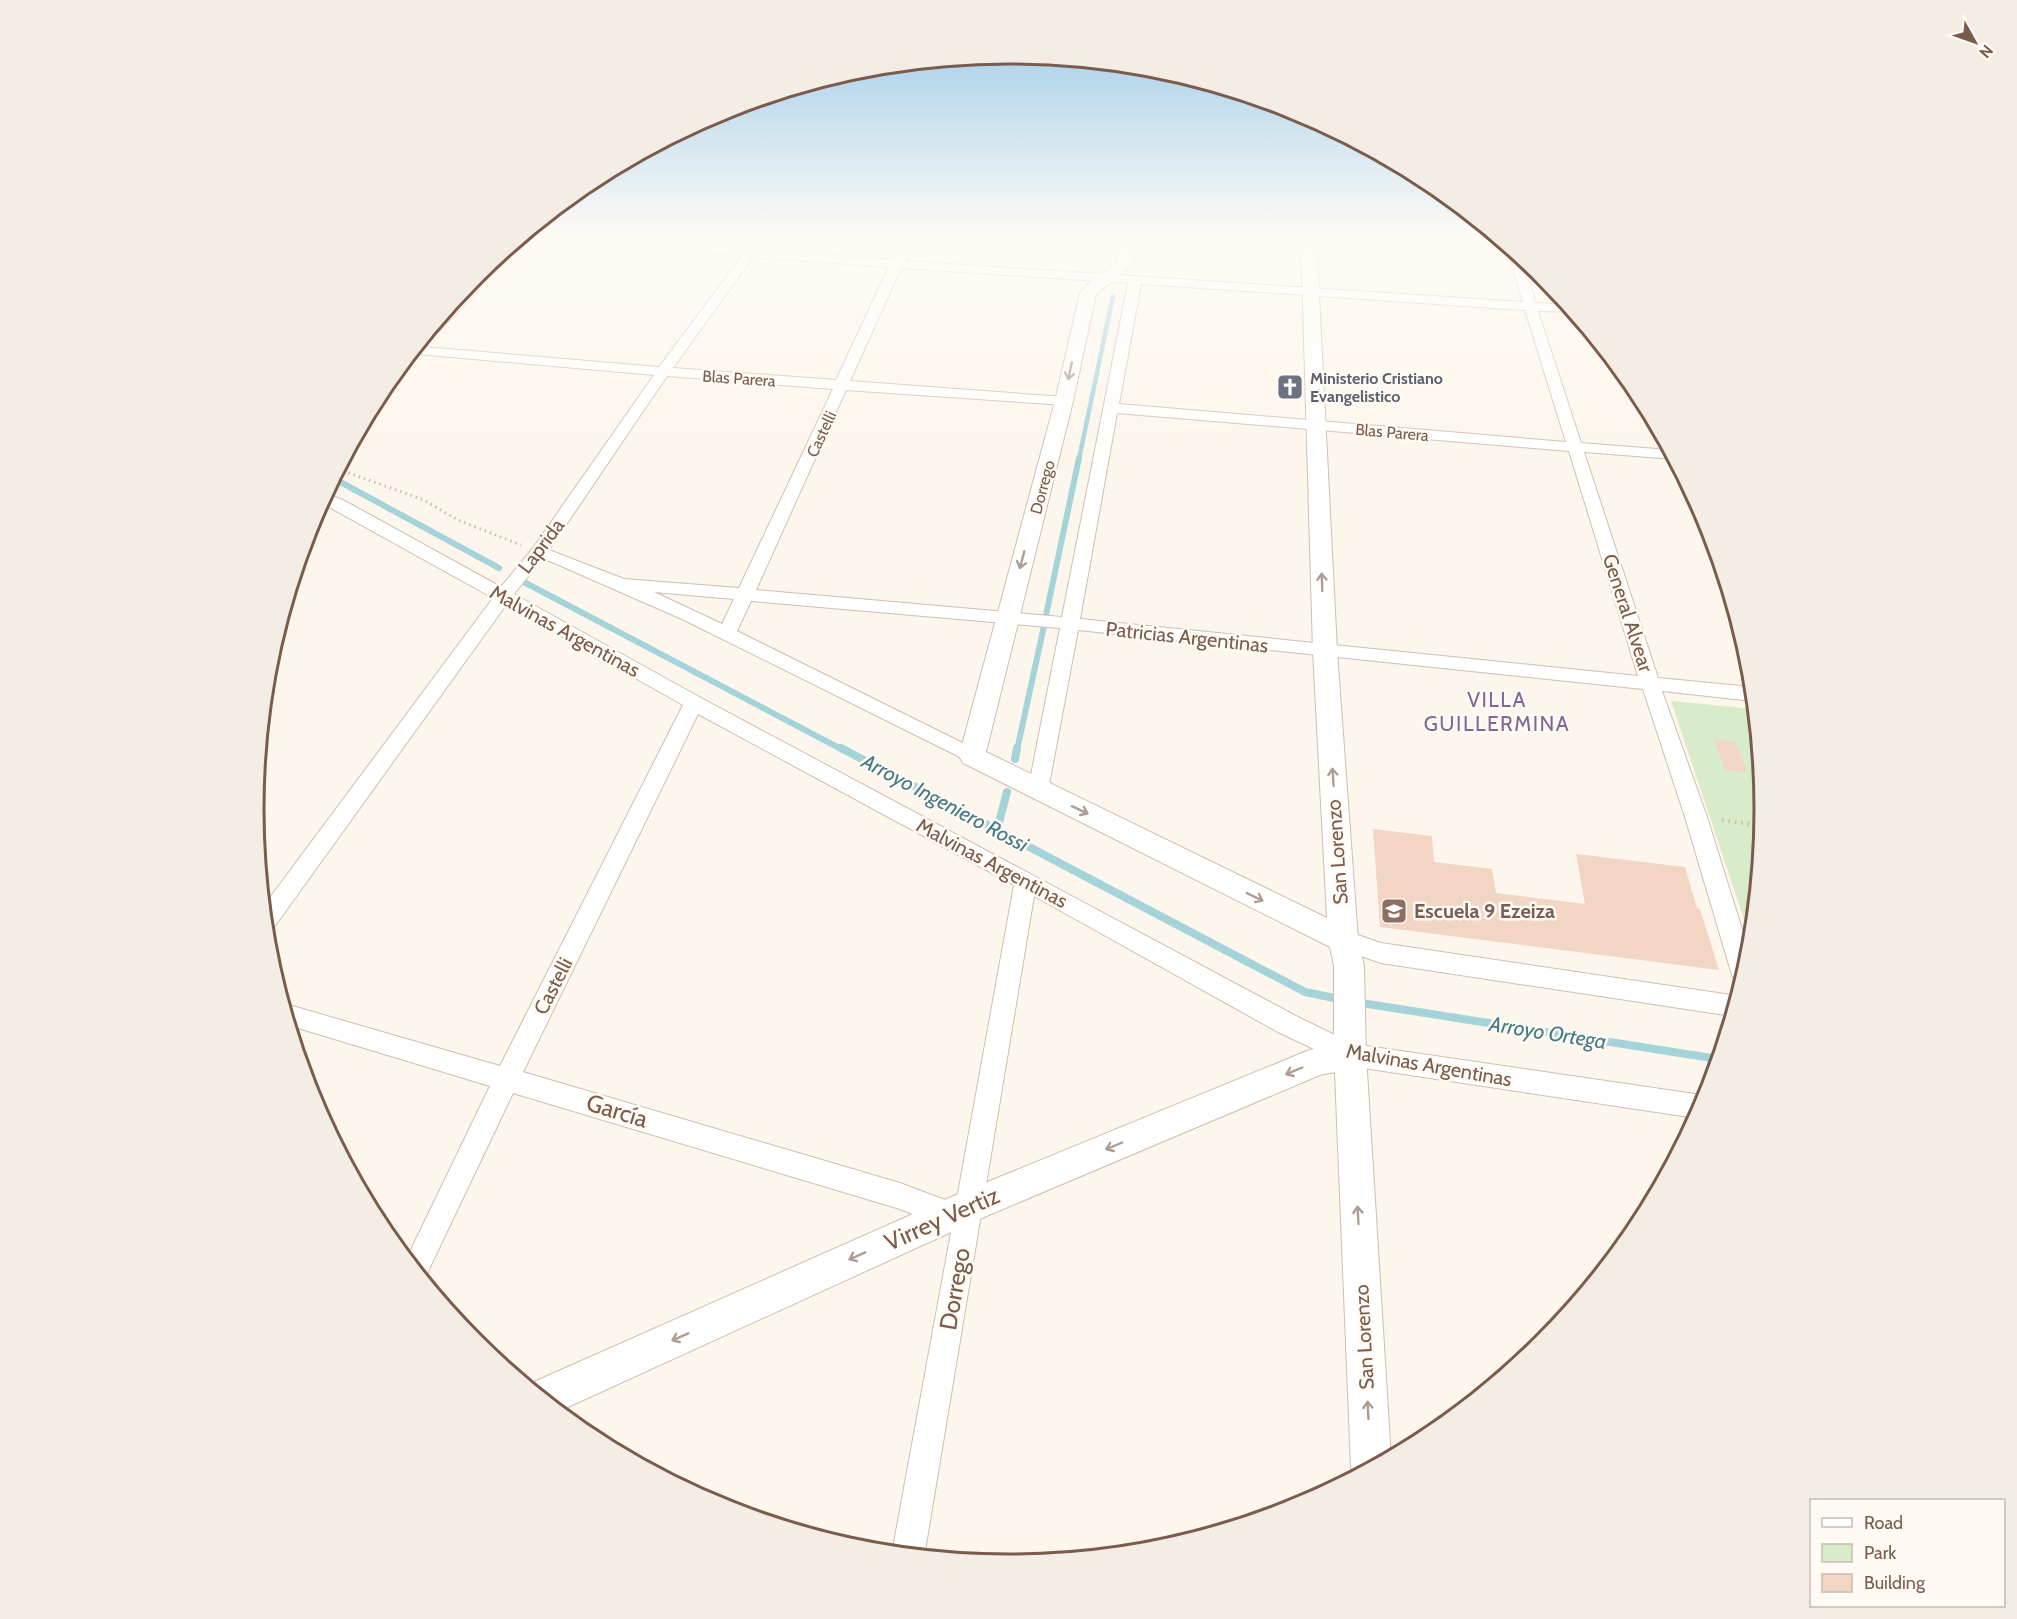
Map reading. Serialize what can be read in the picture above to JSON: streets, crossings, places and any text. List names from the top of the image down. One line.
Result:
{"streets":{"street":["Blas Parera","Castelli","Dorrego","Laprida","General Alvear","Malvinas Argentinas","Patricias Argentinas","San Lorenzo","García","Virrey Vertiz"]},"crossings":[["Blas Parera","Castelli"],["Blas Parera","Dorrego"],["Blas Parera","Laprida"],["Blas Parera","General Alvear"],["Blas Parera","San Lorenzo"],["Castelli","Malvinas Argentinas"],["Castelli","Patricias Argentinas"],["Castelli","García"],["Dorrego","Malvinas Argentinas"],["Dorrego","Patricias Argentinas"],["Dorrego","García"],["Dorrego","Virrey Vertiz"],["Laprida","Malvinas Argentinas"],["General Alvear","Patricias Argentinas"],["Malvinas Argentinas","San Lorenzo"],["Malvinas Argentinas","Virrey Vertiz"],["Patricias Argentinas","San Lorenzo"],["San Lorenzo","Virrey Vertiz"],["García","Virrey Vertiz"]],"one_way":["San Lorenzo","Virrey Vertiz"],"districts":["VILLA GUILLERMINA"],"water":["Arroyo Ingeniero Rossi","Arroyo Ortega"],"places":{"church":["Ministerio Cristiano Evangelistico"],"school or university":["Escuela 9 Ezeiza"]},"legend":["Road","Park","Building"],"north":"bottom right"}
